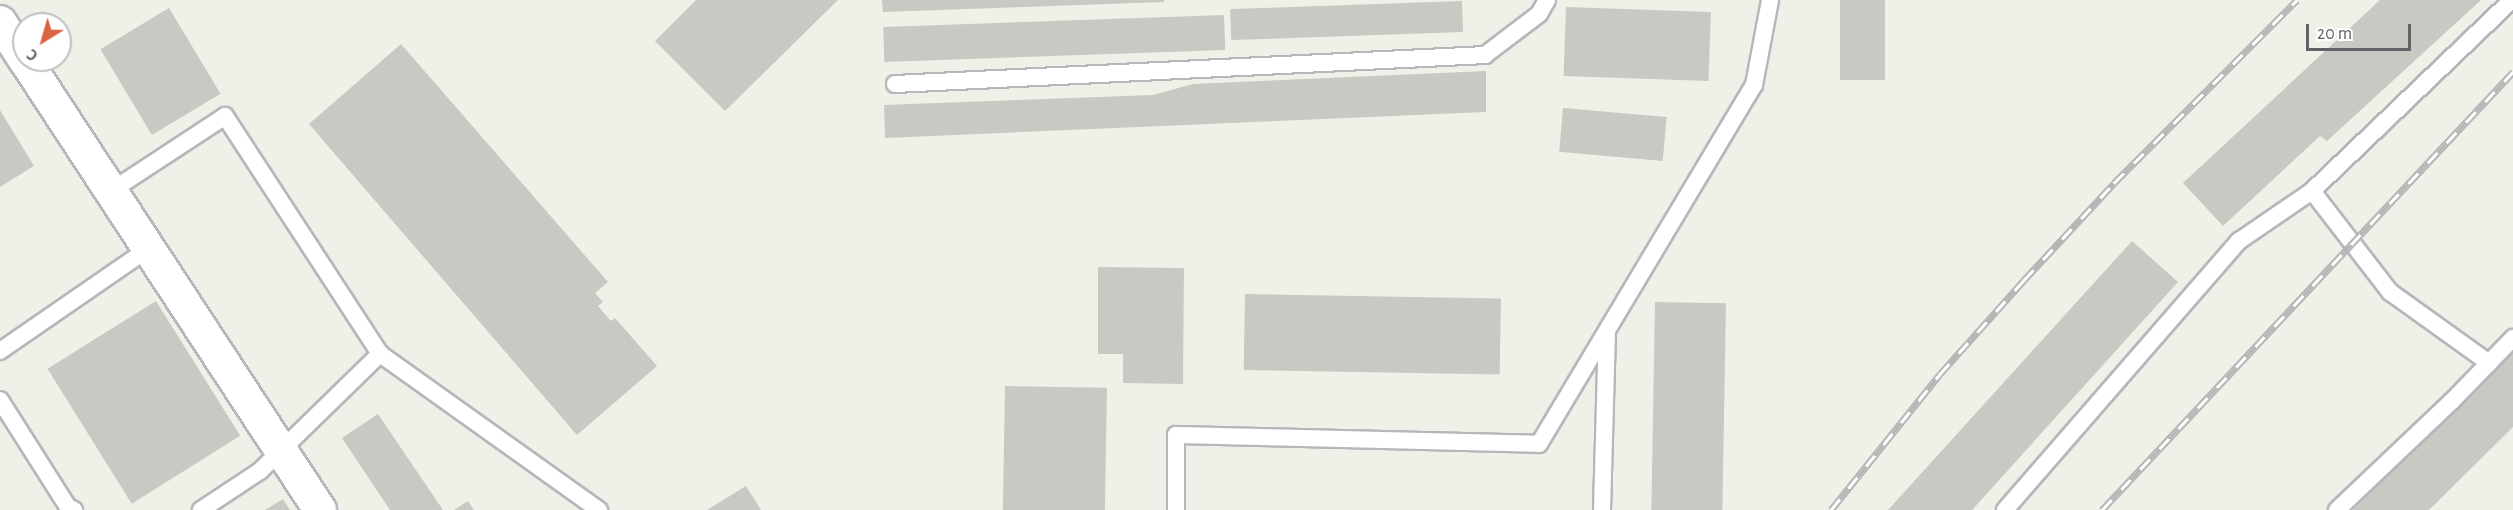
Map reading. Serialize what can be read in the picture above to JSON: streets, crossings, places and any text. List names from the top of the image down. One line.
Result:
{"scale_bar":"20 m","north":"bottom left"}
